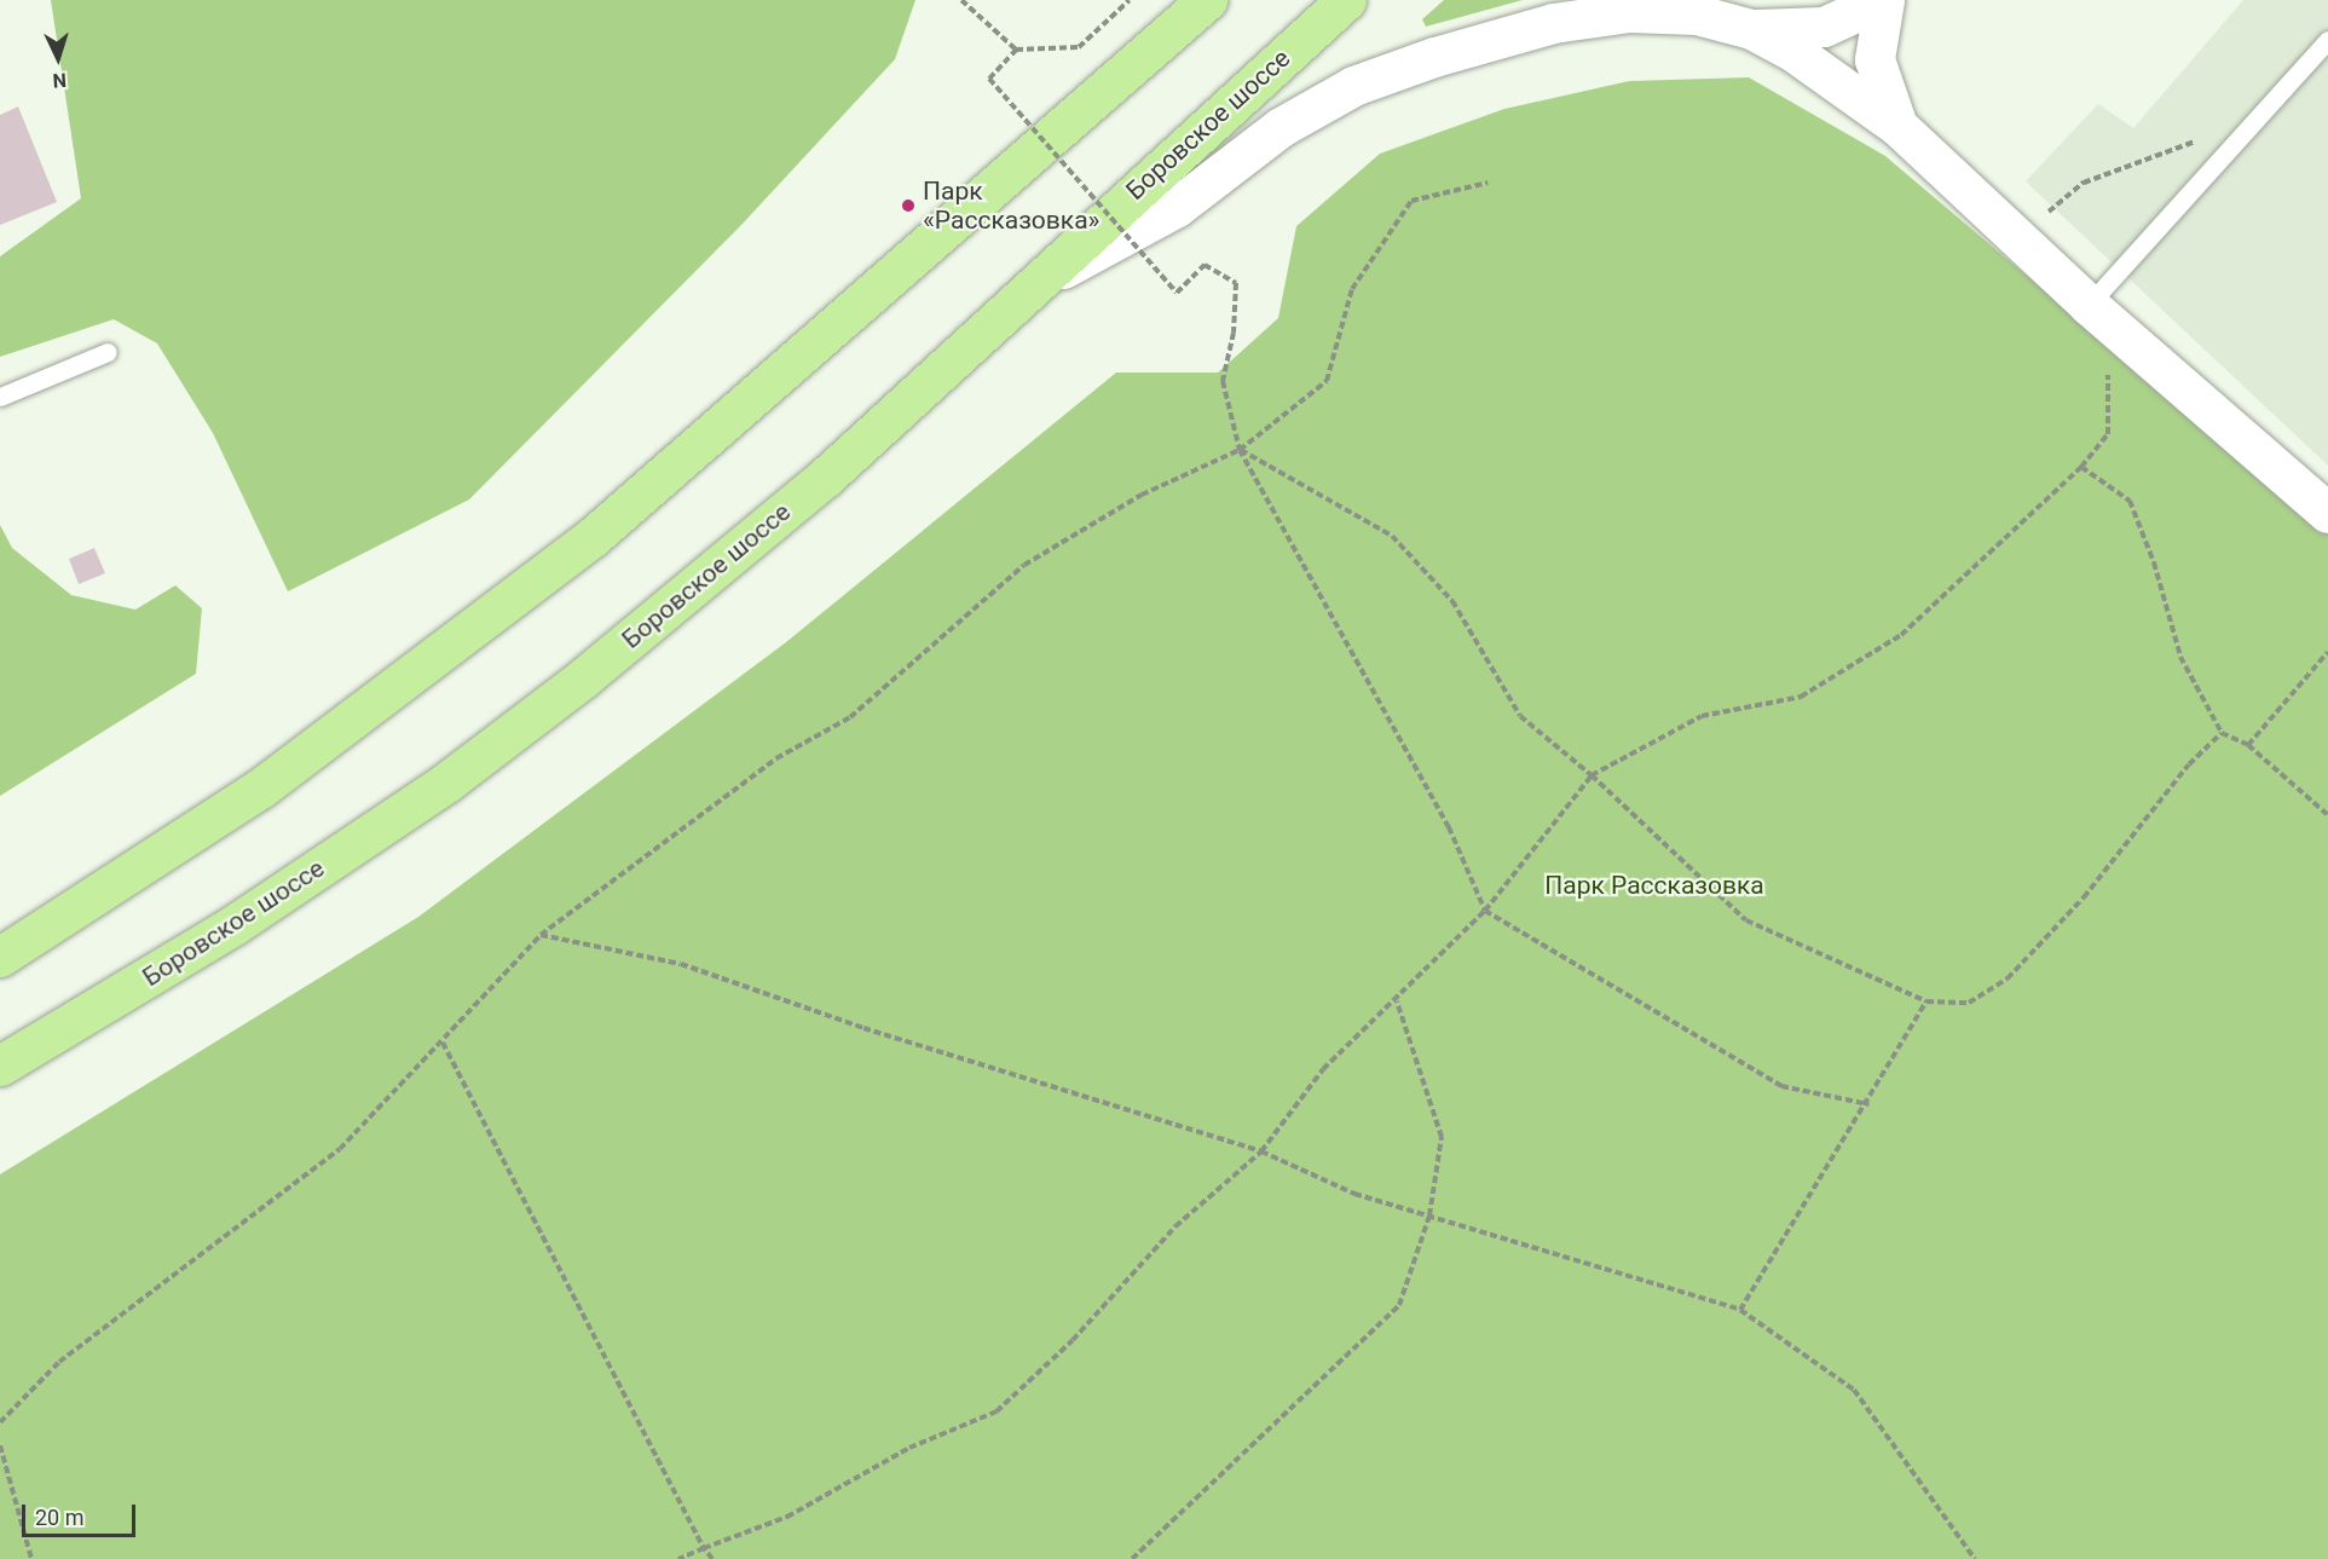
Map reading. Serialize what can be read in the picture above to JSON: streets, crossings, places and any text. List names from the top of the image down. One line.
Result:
{"streets":{"main road":["Боровское шоссе"]},"parks":["Парк Рассказовка"],"places":["Парк «Рассказовка»"],"scale_bar":"20 m","north":"bottom"}
